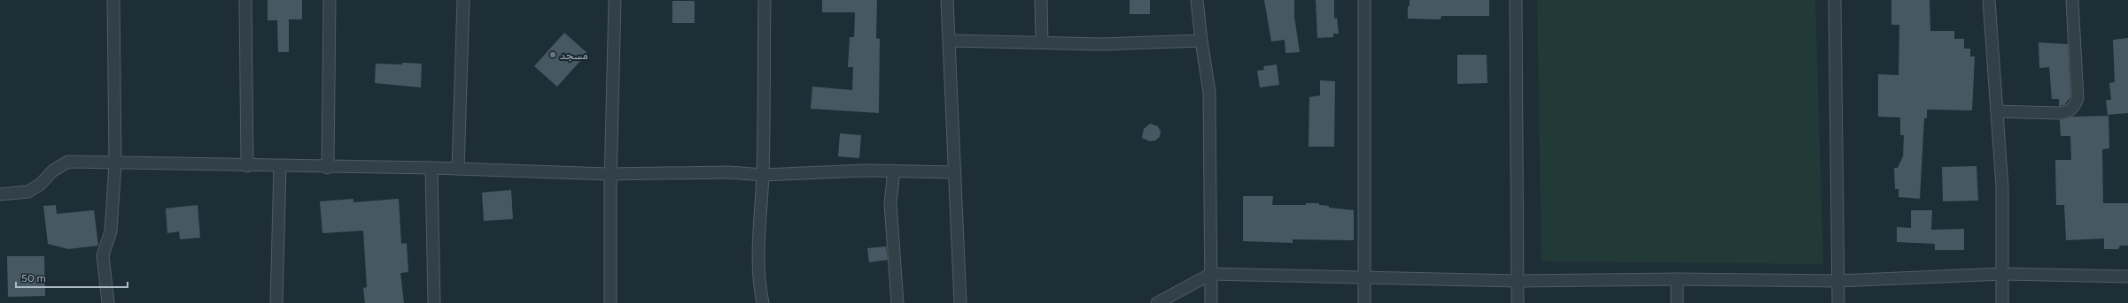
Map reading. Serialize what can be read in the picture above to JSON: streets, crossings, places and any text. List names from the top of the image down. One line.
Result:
{"places":["مسجد"],"scale_bar":"50 m"}
